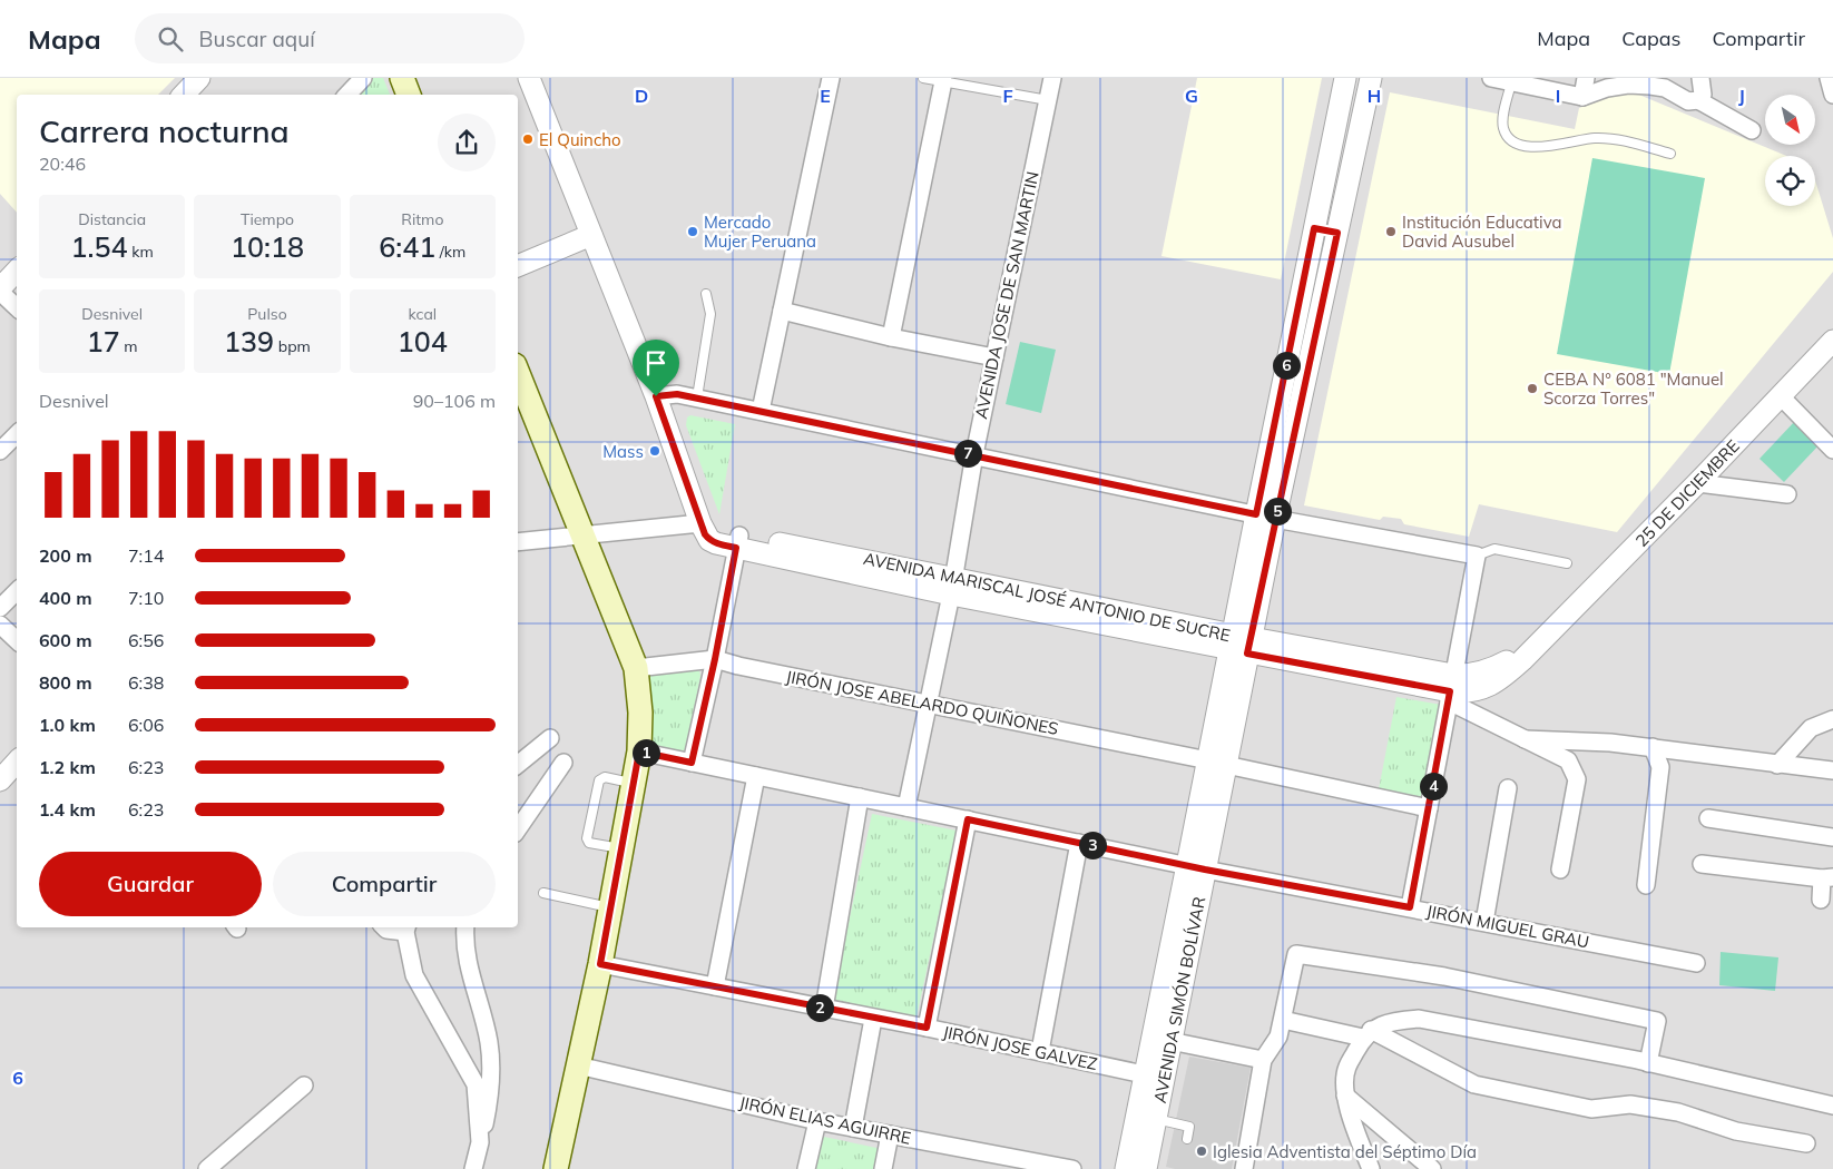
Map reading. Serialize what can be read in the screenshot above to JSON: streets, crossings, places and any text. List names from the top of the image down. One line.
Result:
{"streets":{"street":["AVENIDA JOSE DE SAN MARTIN","25 DE DICIEMBRE","AVENIDA MARISCAL JOSÉ ANTONIO DE SUCRE","JIRÓN JOSE ABELARDO QUIÑONES","JIRÓN MIGUEL GRAU","AVENIDA SIMÓN BOLÍVAR","JIRÓN JOSE GALVEZ","JIRÓN ELIAS AGUIRRE"]},"crossings":[["AVENIDA JOSE DE SAN MARTIN","AVENIDA MARISCAL JOSÉ ANTONIO DE SUCRE"],["AVENIDA JOSE DE SAN MARTIN","JIRÓN JOSE ABELARDO QUIÑONES"],["AVENIDA JOSE DE SAN MARTIN","JIRÓN MIGUEL GRAU"],["25 DE DICIEMBRE","AVENIDA MARISCAL JOSÉ ANTONIO DE SUCRE"],["AVENIDA MARISCAL JOSÉ ANTONIO DE SUCRE","AVENIDA SIMÓN BOLÍVAR"],["JIRÓN JOSE ABELARDO QUIÑONES","AVENIDA SIMÓN BOLÍVAR"],["JIRÓN MIGUEL GRAU","AVENIDA SIMÓN BOLÍVAR"],["AVENIDA SIMÓN BOLÍVAR","JIRÓN JOSE GALVEZ"]],"places":["El Quincho","Mercado Mujer Peruana","Institución Educativa David Ausubel","CEBA N° 6081 \"Manuel Scorza Torres\"","Mass","Iglesia Adventista del Séptimo Día"],"north":"bottom right","page":{"header":"Mapa","search":"Buscar aquí","nav":["Mapa","Capas","Compartir"],"heading":["Carrera nocturna","20:46"],"stats":[["Distancia","1.54 km"],["Tiempo","10:18"],["Ritmo","6:41 /km"],["Desnivel","17 m"],["Pulso","139 bpm"],["kcal","104"]],"pins":["6","7","5","1","4","3","2"],"chart":["Desnivel","90–106 m"],"list":[{"name":"200 m","note":"7:14"},{"name":"400 m","note":"7:10"},{"name":"600 m","note":"6:56"},{"name":"800 m","note":"6:38"},{"name":"1.0 km","note":"6:06"},{"name":"1.2 km","note":"6:23"},{"name":"1.4 km","note":"6:23"}],"buttons":["Guardar","Compartir"]},"grid":{"columns":["D","E","F","G","H","I","J"],"rows":["6"]}}
